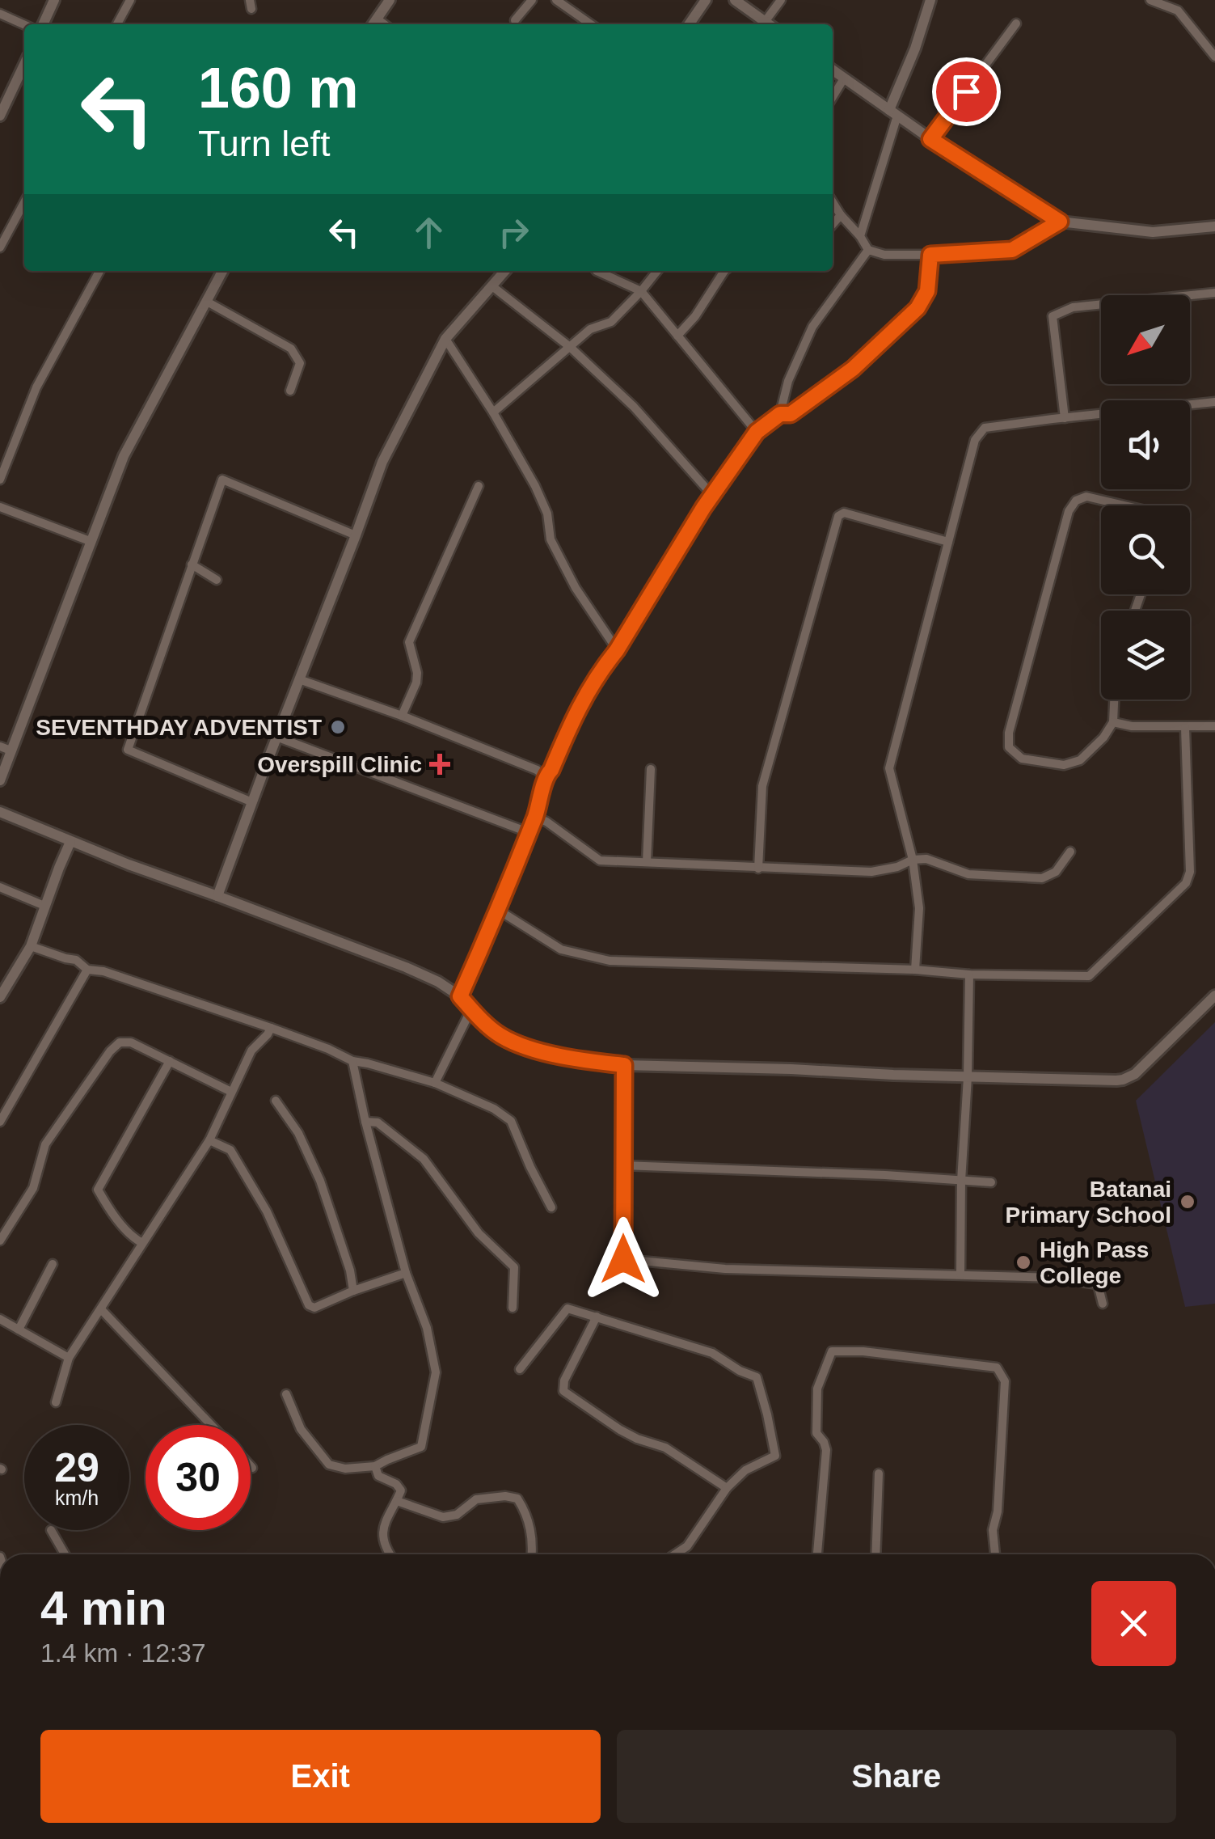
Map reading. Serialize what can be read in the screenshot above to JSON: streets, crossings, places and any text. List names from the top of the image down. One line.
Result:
{"places":{"other":["SEVENTHDAY ADVENTIST","Batanai Primary School","High Pass College"],"health":["Overspill Clinic"]},"north":"bottom left","page":{"turn":["160 m","Turn left"],"speed":"29 km/h","limit":"30","heading":["4 min","1.4 km · 12:37"],"buttons":["Exit","Share"]}}
